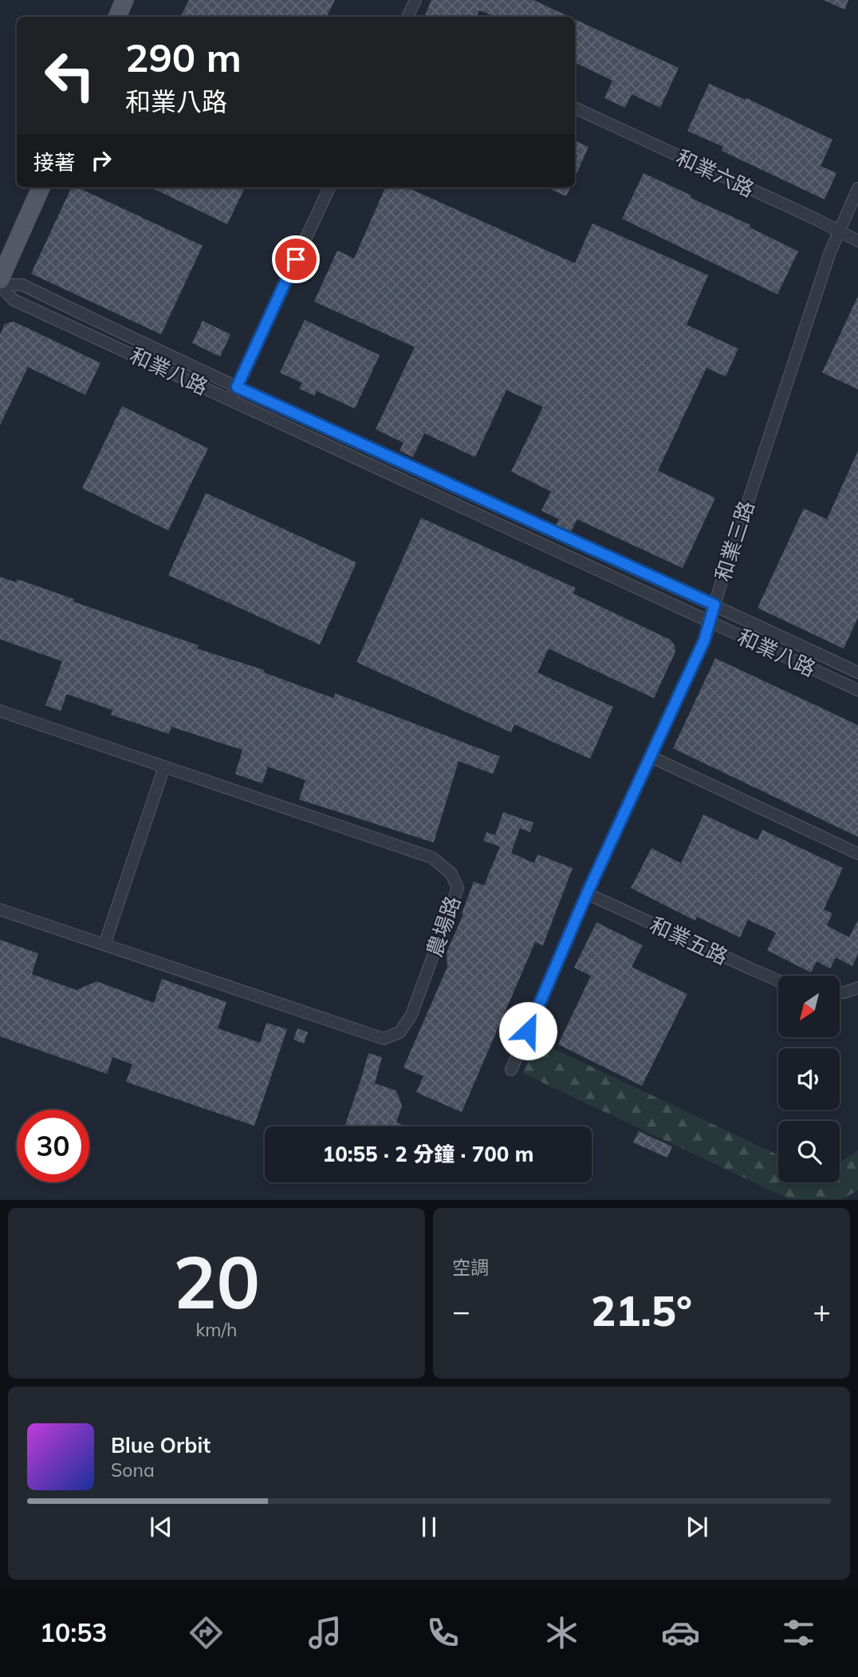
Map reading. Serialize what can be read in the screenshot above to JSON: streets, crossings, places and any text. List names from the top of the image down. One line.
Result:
{"streets":{"street":["和業六路","和業八路","和業三路","農場路","和業五路"]},"crossings":[["和業六路","和業三路"],["和業八路","和業三路"],["和業三路","和業五路"]],"north":"bottom left","page":{"turn":["290 m","和業八路"],"then":"接著","limit":"30","trip":"10:55 · 2 分鐘 · 700 m","tile":[["20","km/h"],"空調"],"heat":["−","21.5°","+"],"song":["Blue Orbit","Sona"],"tabs":"10:53"}}
